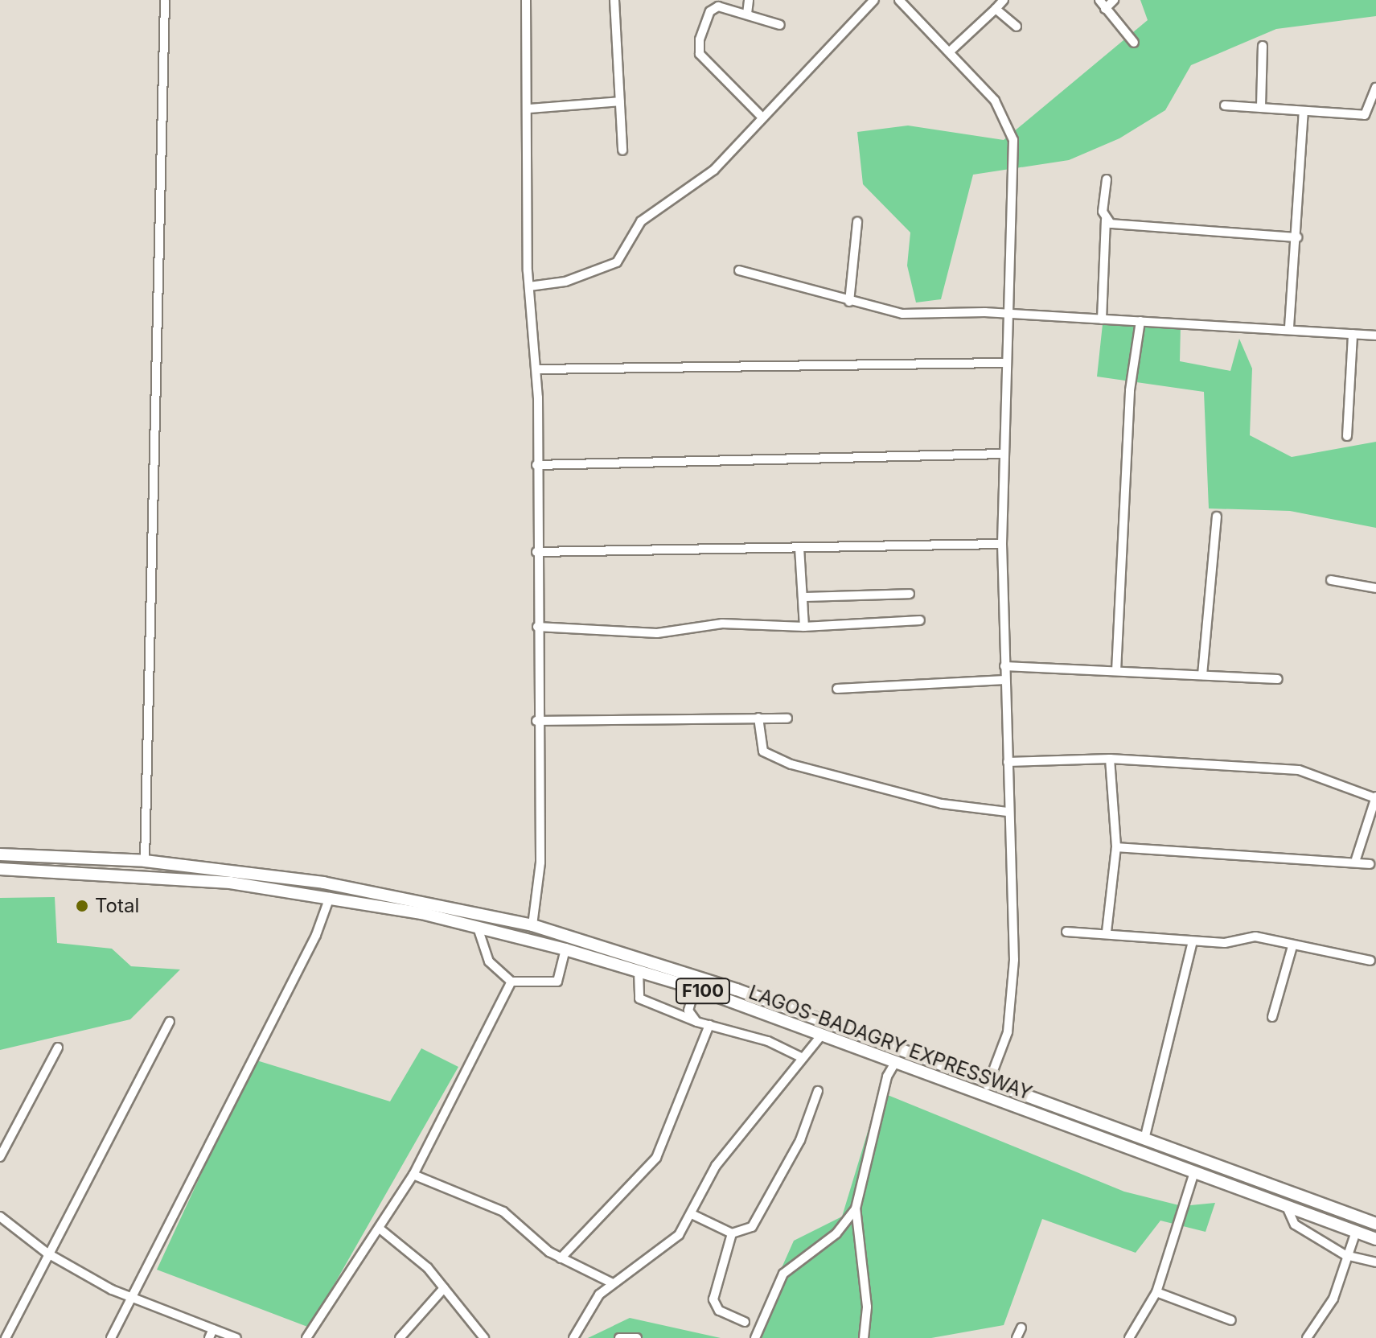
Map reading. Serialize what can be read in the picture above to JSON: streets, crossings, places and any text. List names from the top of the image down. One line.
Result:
{"streets":{"highway":["F100","LAGOS-BADAGRY EXPRESSWAY"]},"places":["Total"]}
